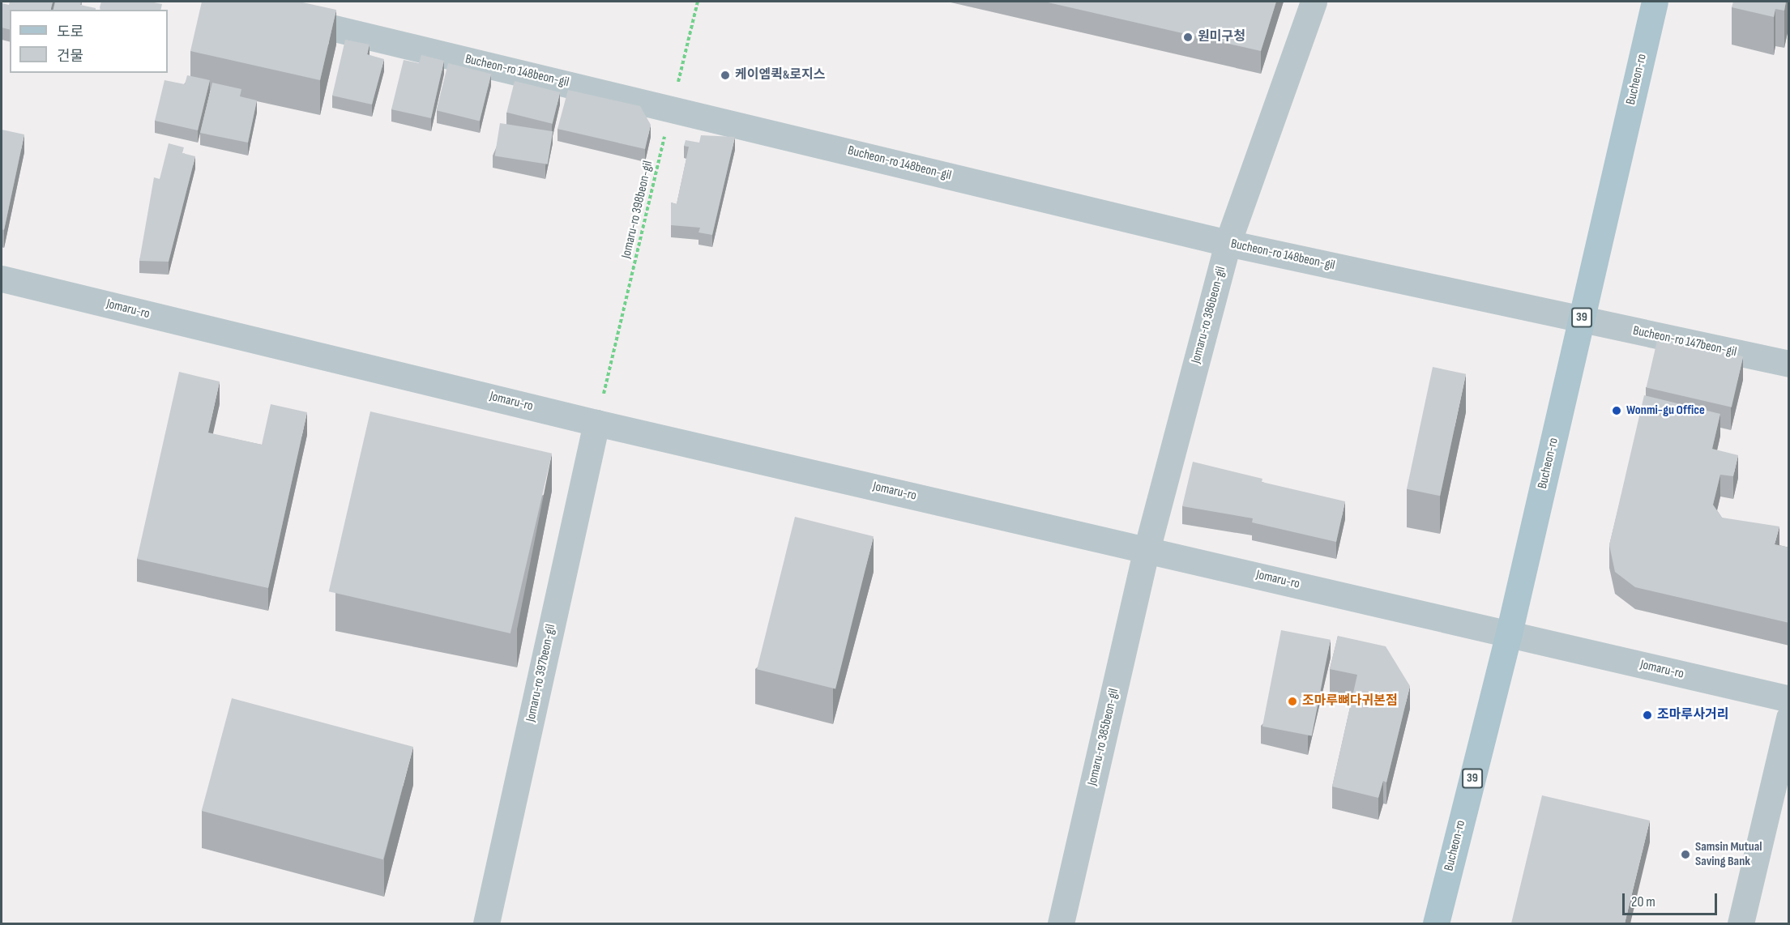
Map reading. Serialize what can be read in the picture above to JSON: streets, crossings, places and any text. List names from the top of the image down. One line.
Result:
{"streets":{"main road":["Bucheon-ro","39"],"street":["Bucheon-ro 148beon-gil","Jomaru-ro","Jomaru-ro 386beon-gil","Bucheon-ro 147beon-gil","Jomaru-ro 397beon-gil","Jomaru-ro 385beon-gil"],"path":["Jomaru-ro 398beon-gil"]},"crossings":[["Bucheon-ro 148beon-gil","Bucheon-ro"],["Bucheon-ro 148beon-gil","Jomaru-ro 398beon-gil"],["Bucheon-ro 148beon-gil","Jomaru-ro 386beon-gil"],["Bucheon-ro 148beon-gil","Bucheon-ro 147beon-gil"],["Bucheon-ro","Jomaru-ro"],["Bucheon-ro","Bucheon-ro 147beon-gil"],["Jomaru-ro 398beon-gil","Jomaru-ro"],["Jomaru-ro 398beon-gil","Jomaru-ro 397beon-gil"],["Jomaru-ro","Jomaru-ro 386beon-gil"],["Jomaru-ro","Jomaru-ro 397beon-gil"],["Jomaru-ro","Jomaru-ro 385beon-gil"],["Jomaru-ro 386beon-gil","Jomaru-ro 385beon-gil"]],"places":["원미구청","케이엠퀵&로지스","Wonmi-gu Office","조마루뼈다귀본점","조마루사거리","Samsin Mutual Saving Bank"],"legend":["도로","건물"],"scale_bar":"20 m"}
